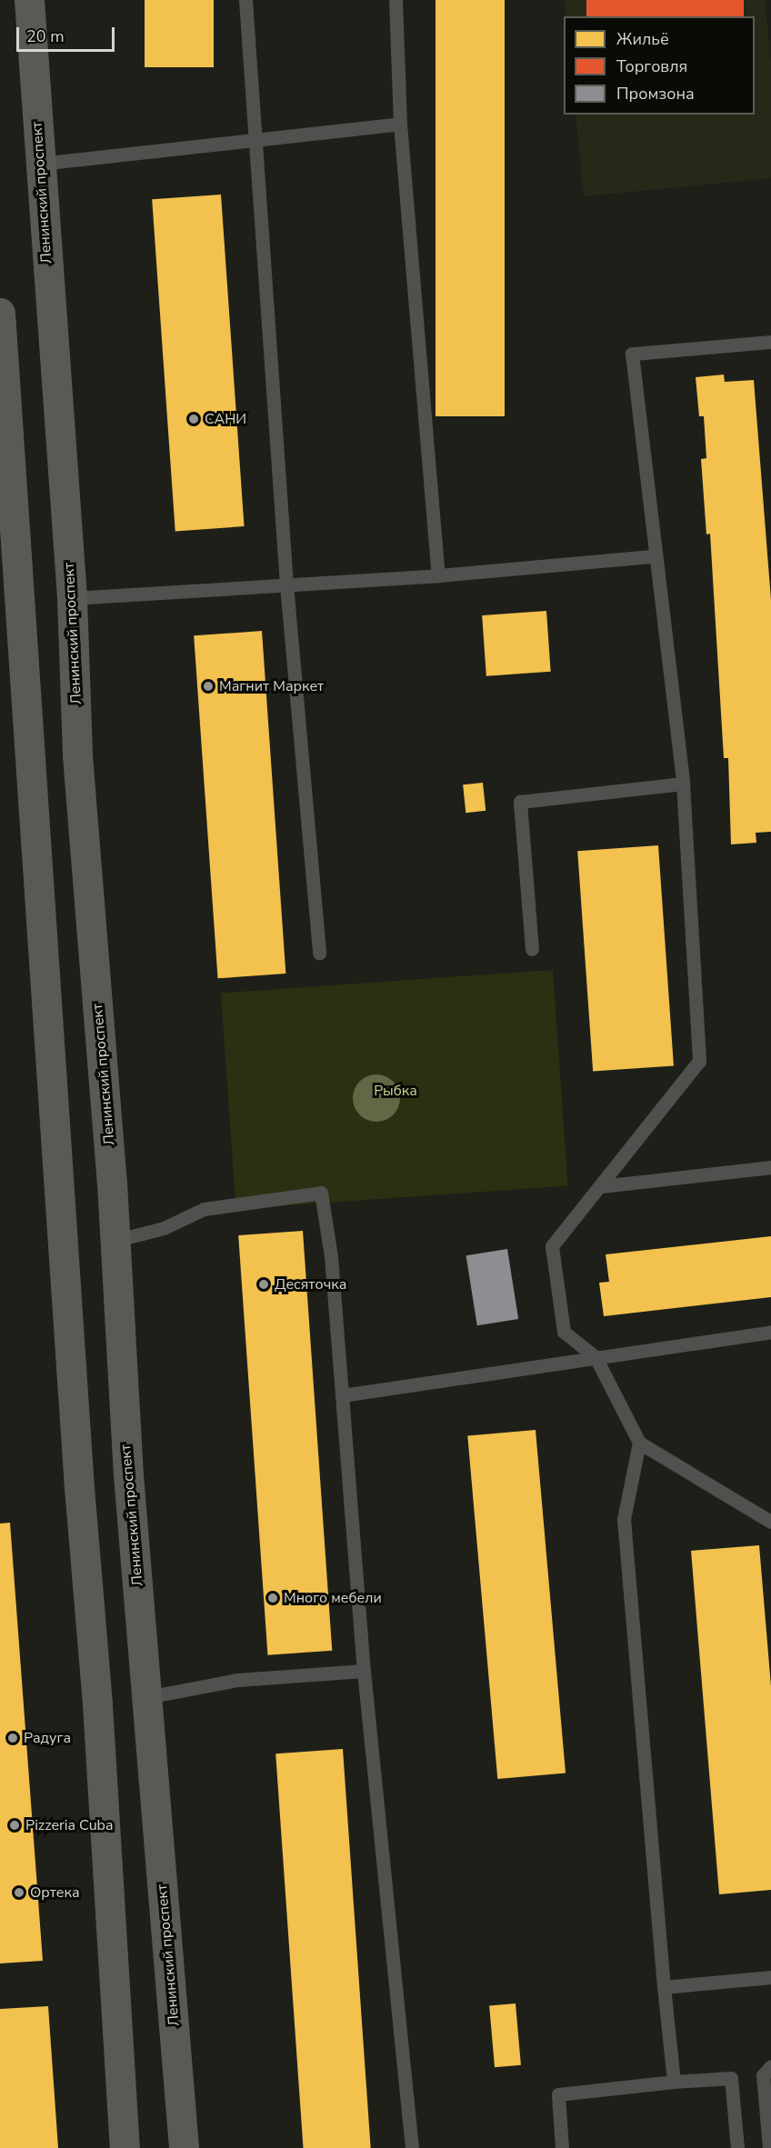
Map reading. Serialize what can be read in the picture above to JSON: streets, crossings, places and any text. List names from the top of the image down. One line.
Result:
{"streets":{"main road":["Ленинский проспект"]},"parks":["Рыбка"],"places":["САНИ","Магнит Маркет","Десяточка","Много мебели","Радуга","Pizzeria Cuba","Ортека"],"legend":["Жильё","Торговля","Промзона"],"scale_bar":"20 m"}
